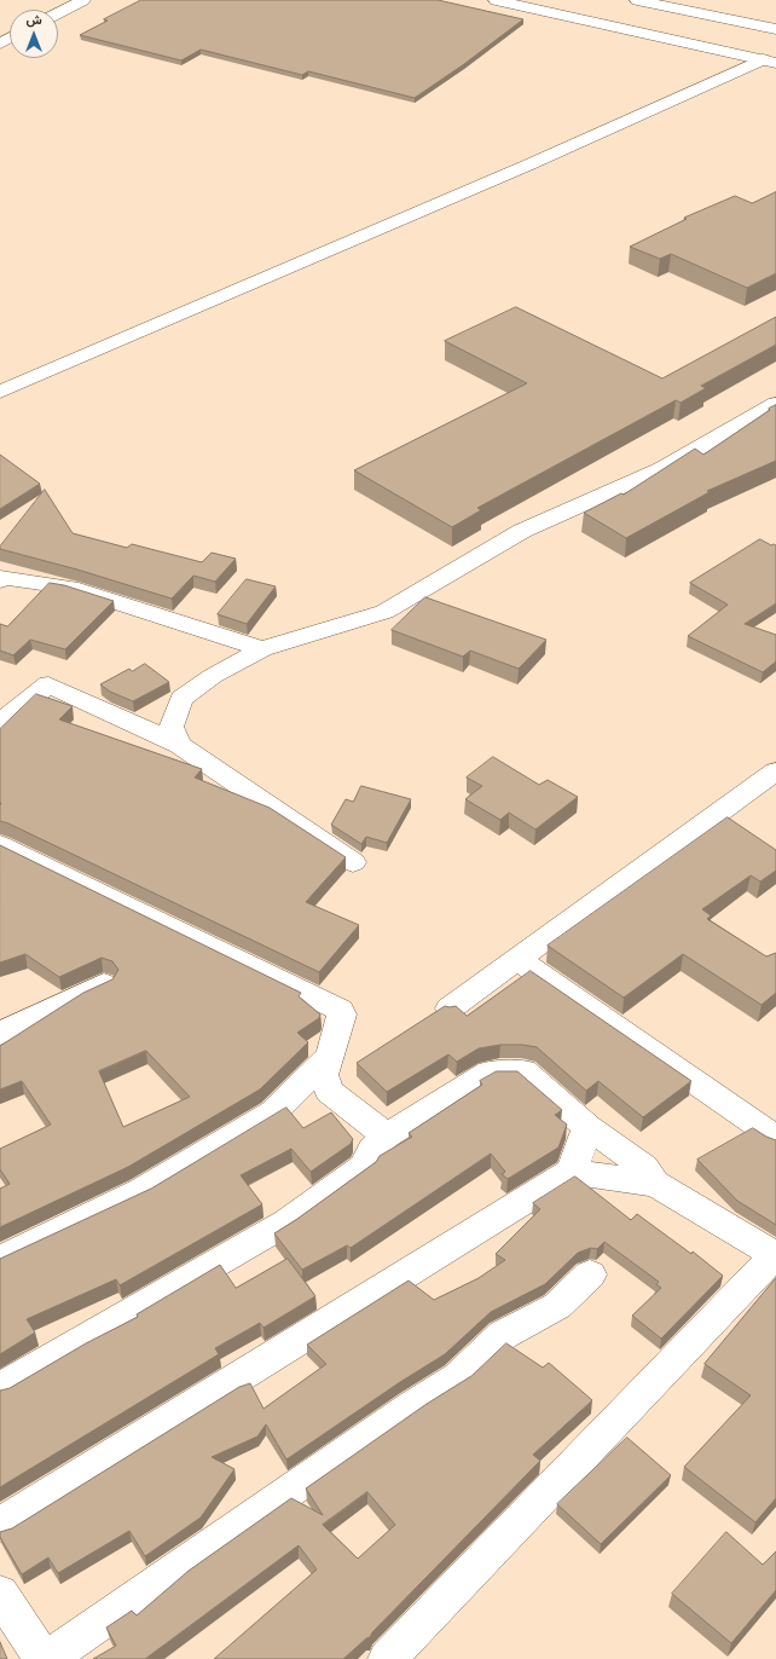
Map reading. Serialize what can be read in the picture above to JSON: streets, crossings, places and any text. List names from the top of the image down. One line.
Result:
{"north":"top"}
